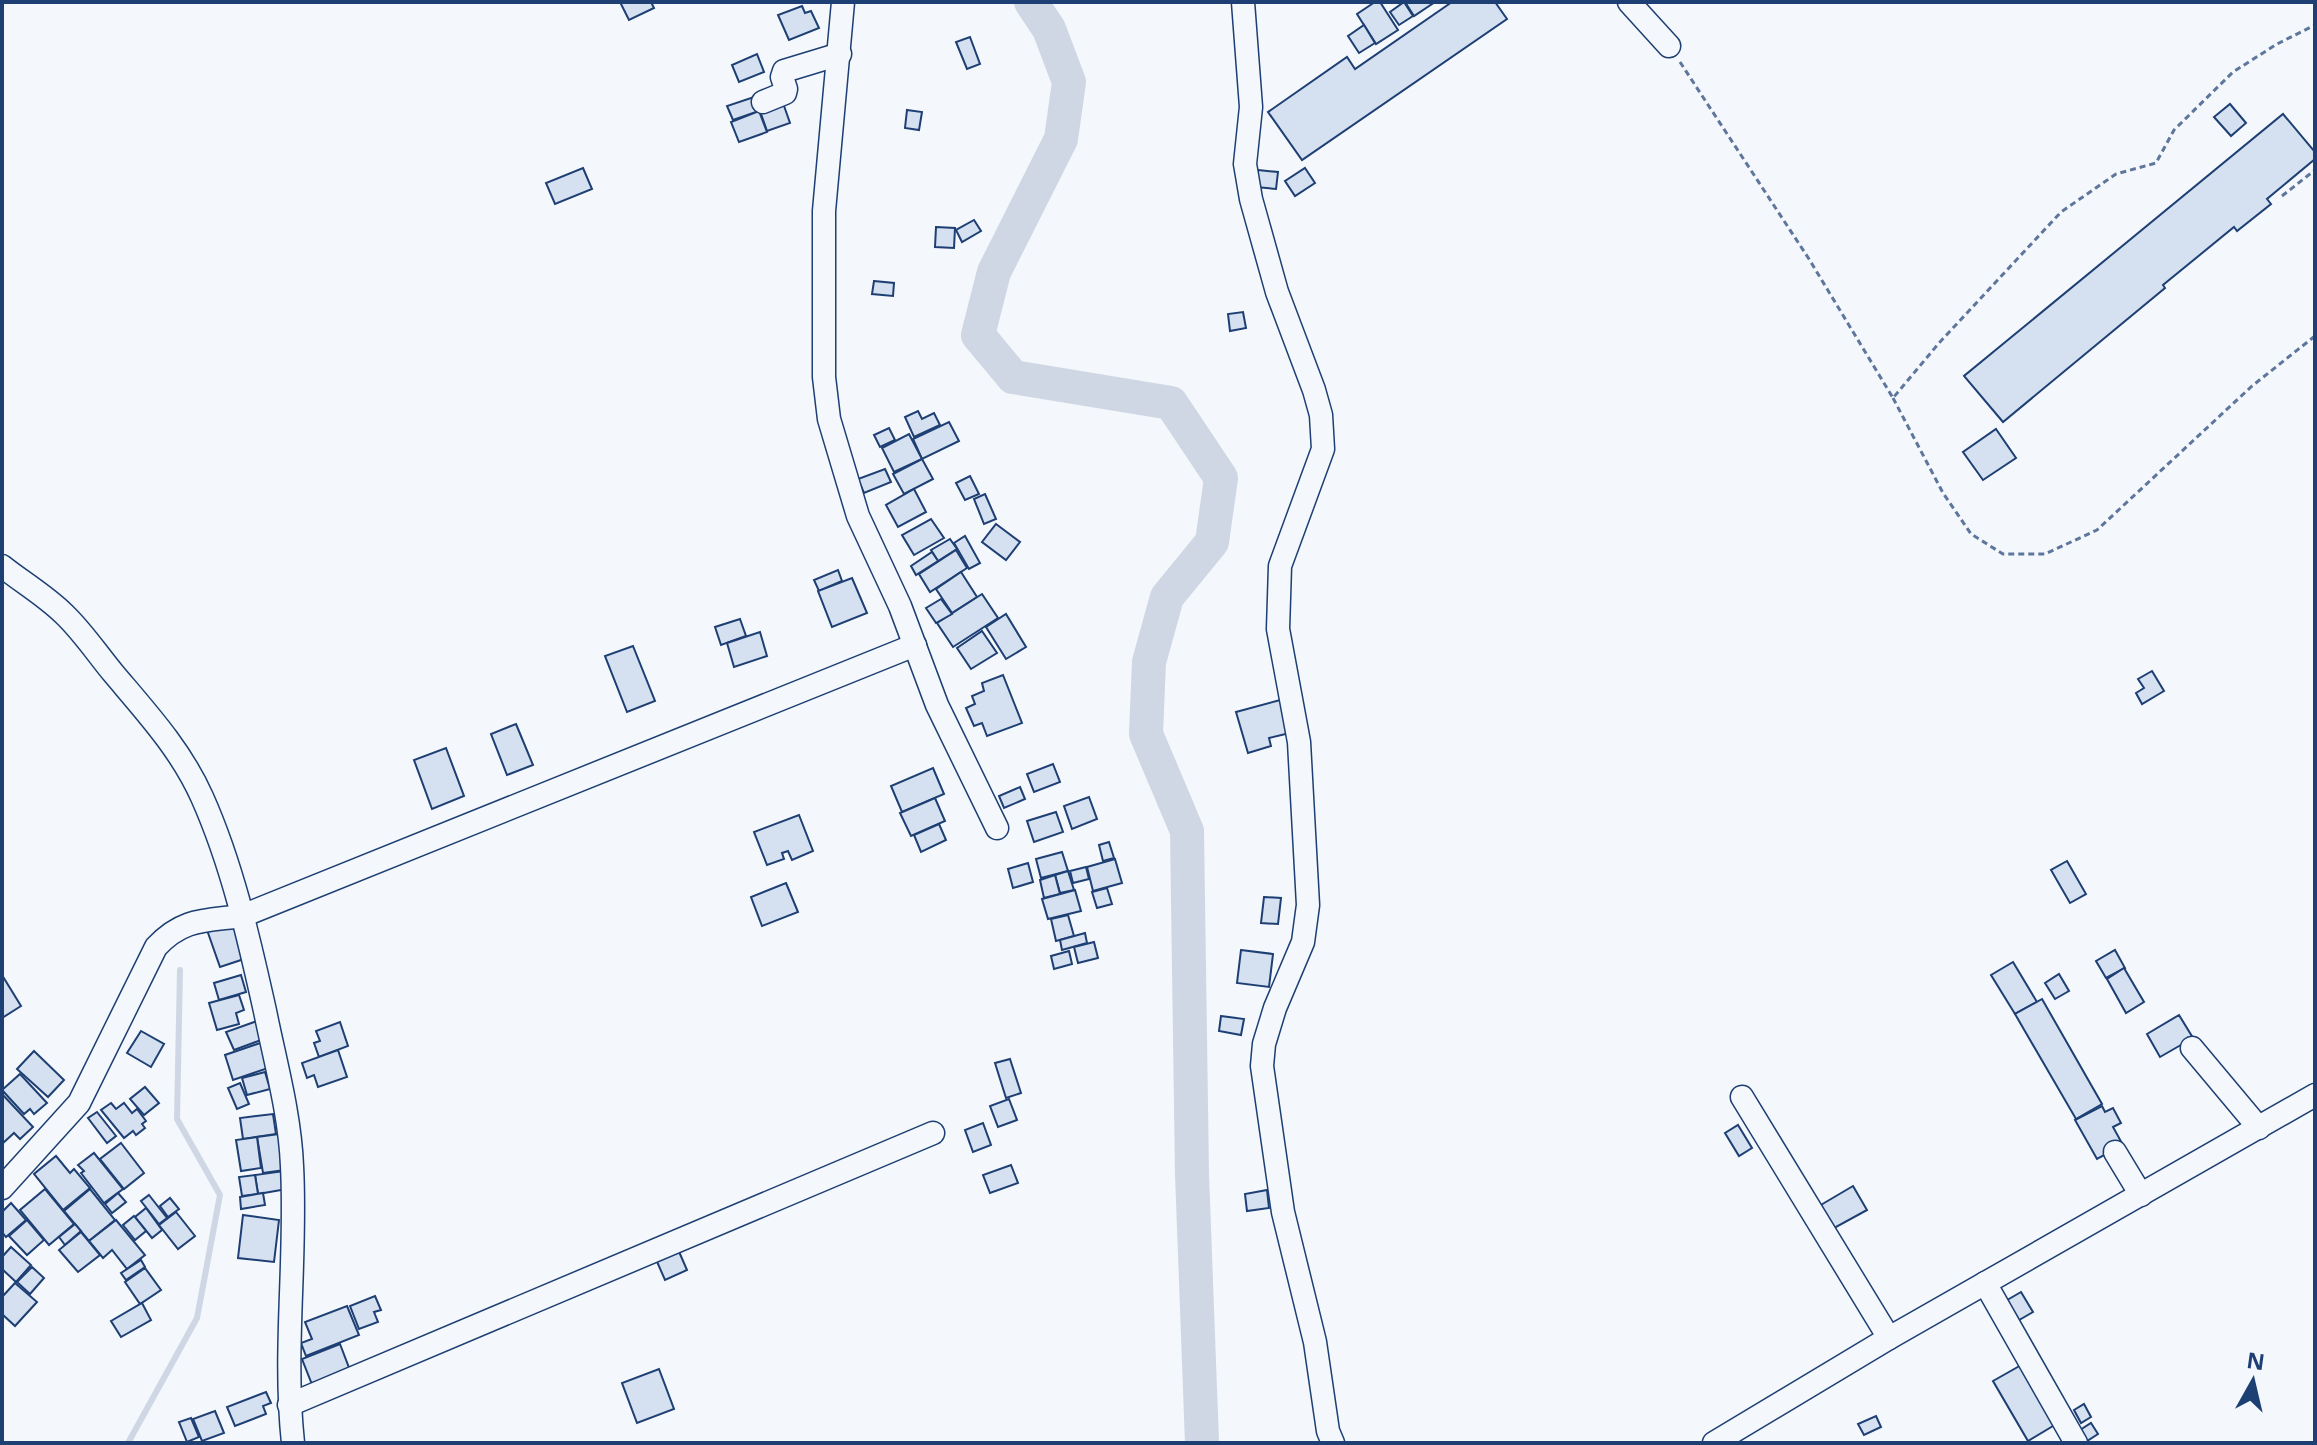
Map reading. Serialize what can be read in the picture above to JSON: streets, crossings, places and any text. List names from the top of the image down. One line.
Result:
{"north":"top"}
